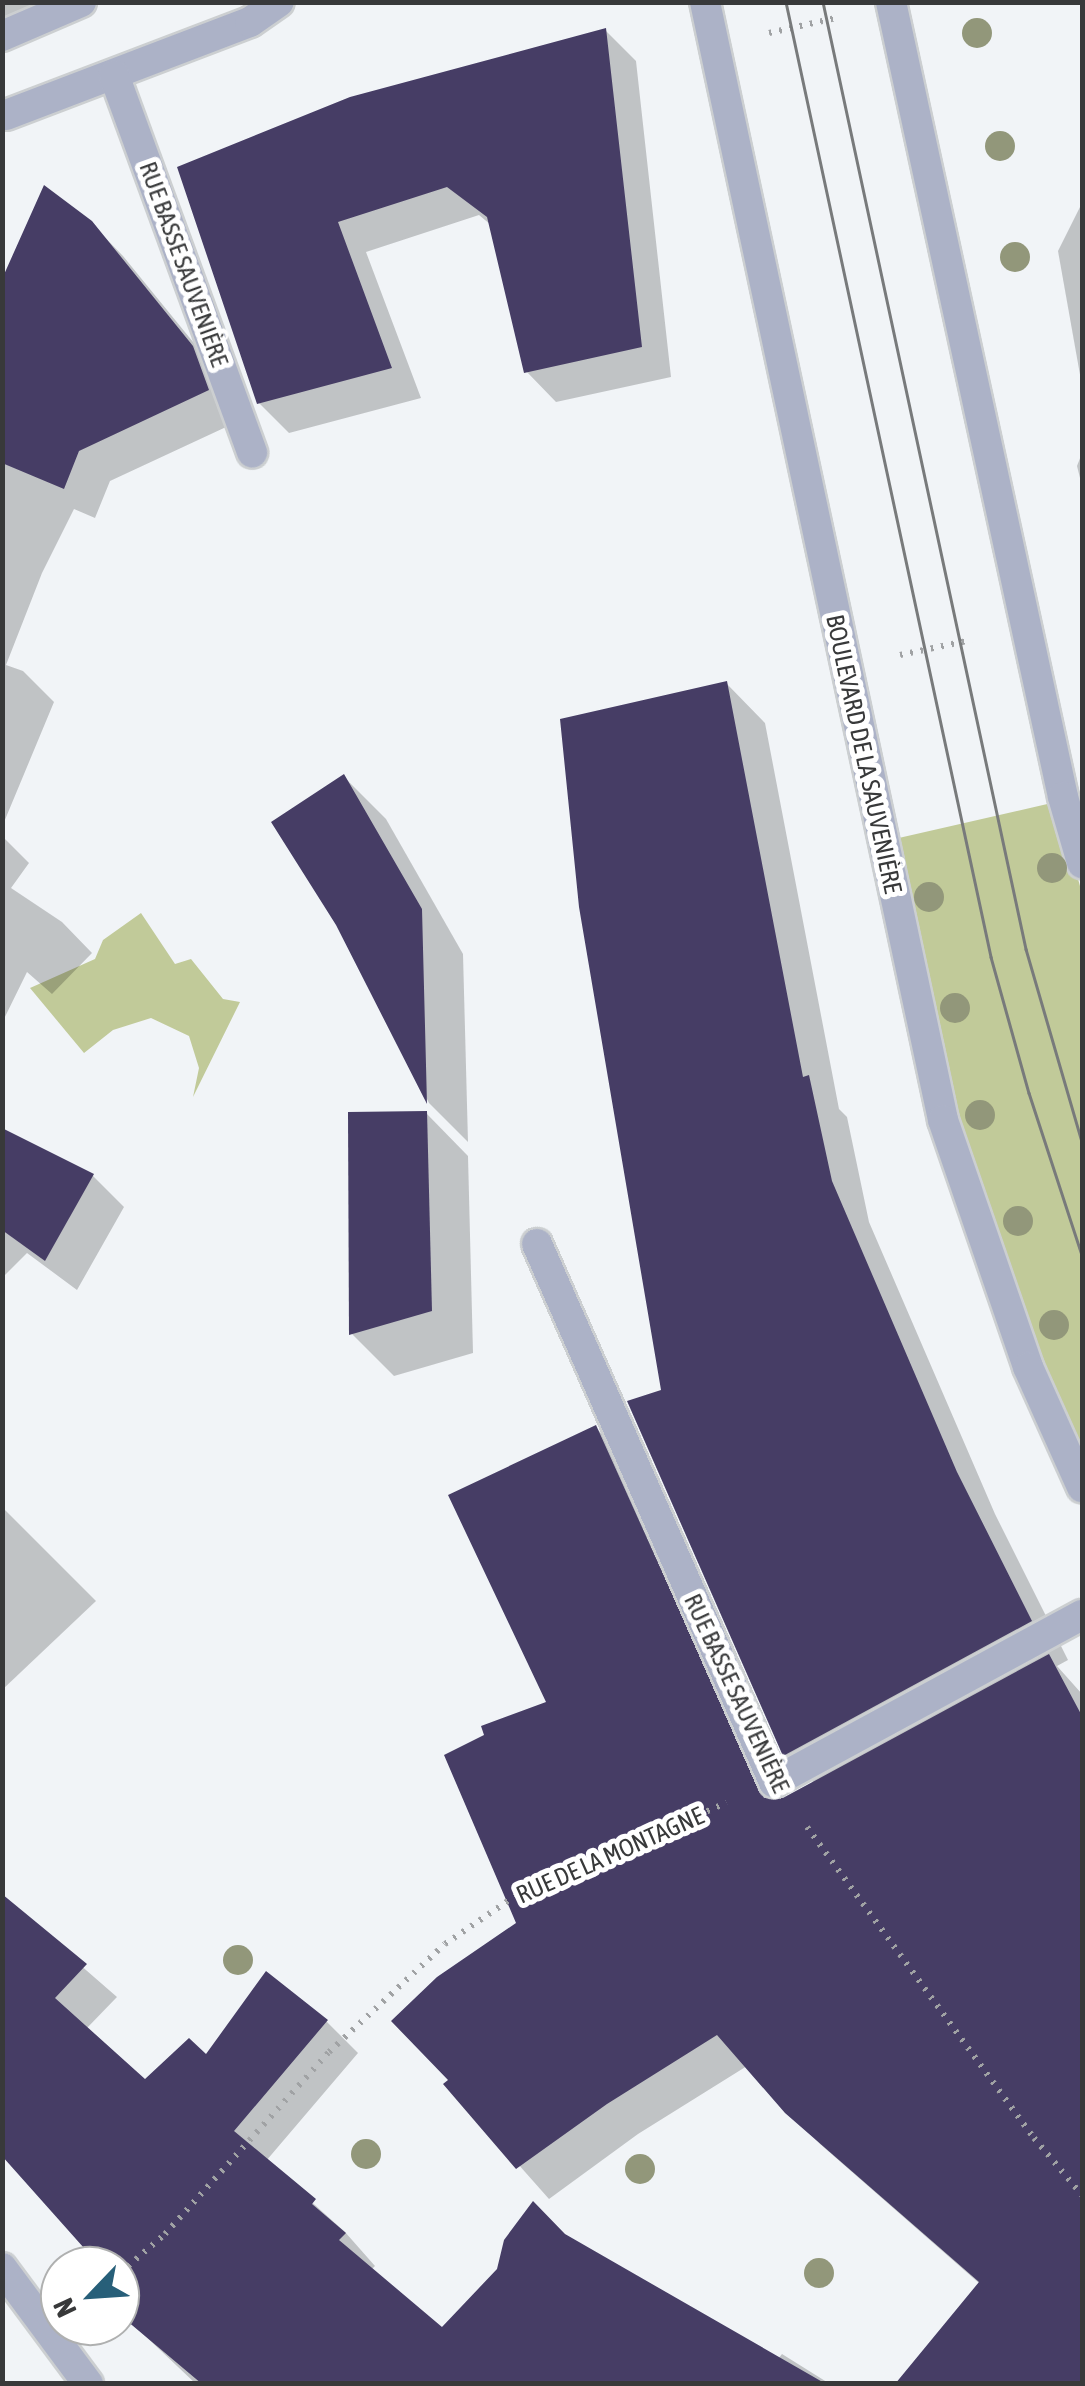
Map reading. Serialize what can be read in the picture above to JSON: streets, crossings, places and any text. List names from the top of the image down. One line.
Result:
{"streets":{"street":["RUE BASSE SAUVENIÈRE","BOULEVARD DE LA SAUVENIÈRE"],"path":["RUE DE LA MONTAGNE"]},"crossings":[["RUE BASSE SAUVENIÈRE","RUE DE LA MONTAGNE"]],"north":"bottom left"}
